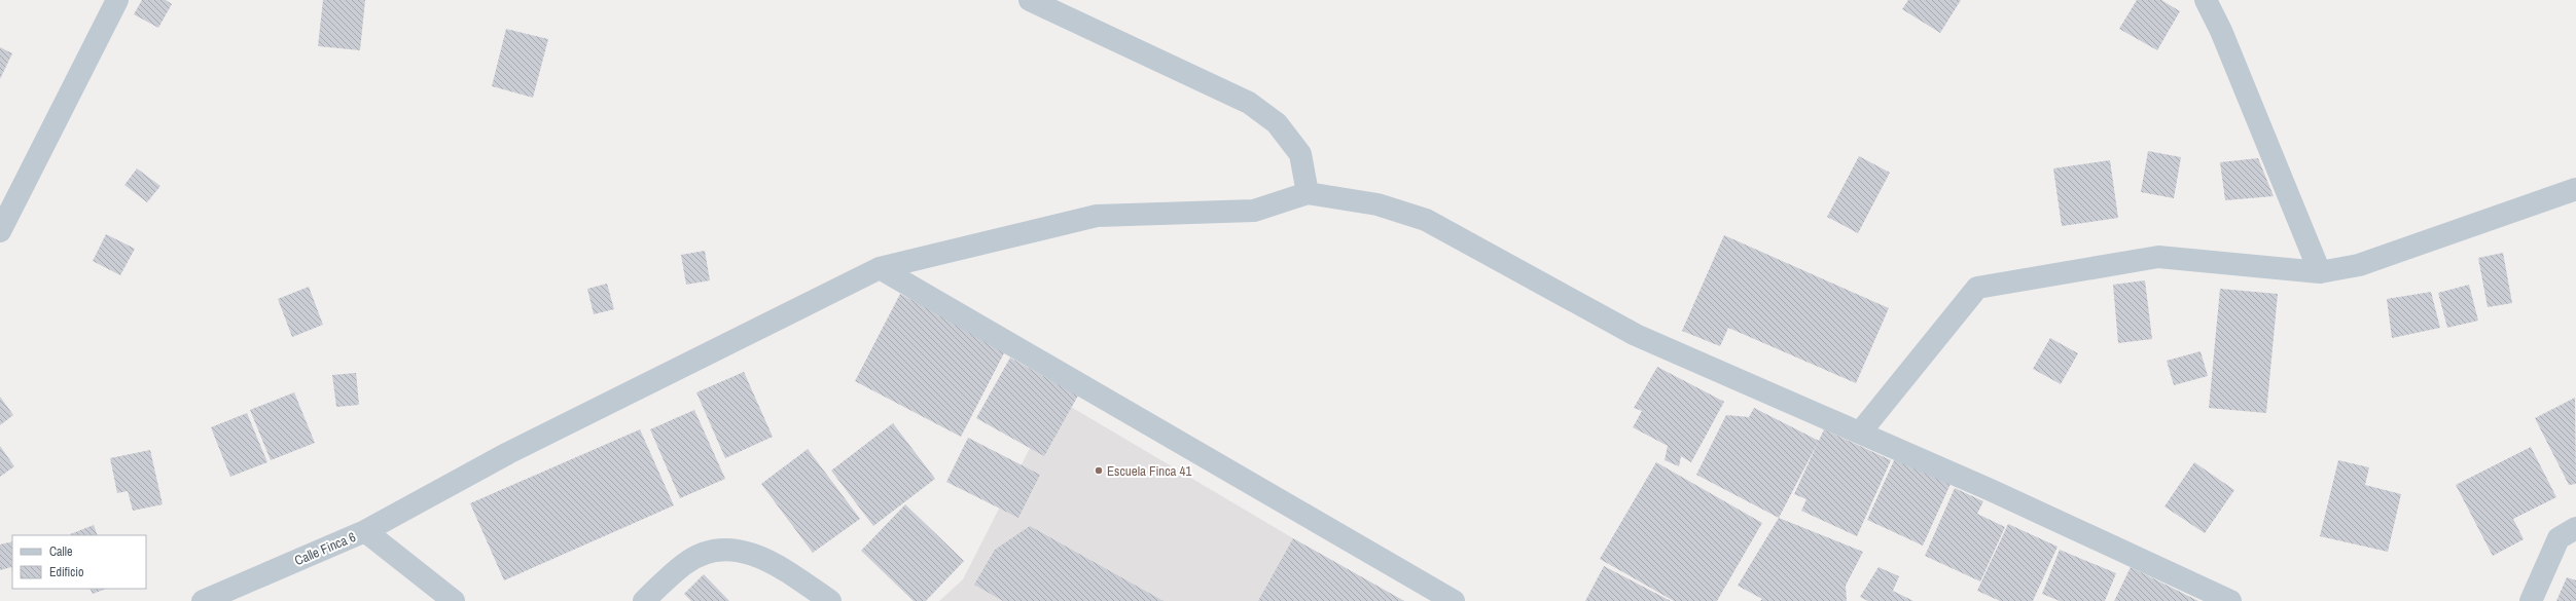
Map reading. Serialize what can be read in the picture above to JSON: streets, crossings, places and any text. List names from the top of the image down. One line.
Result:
{"streets":{"street":["Calle Finca 6"]},"places":["Escuela Finca 41"],"legend":["Calle","Edificio"]}
